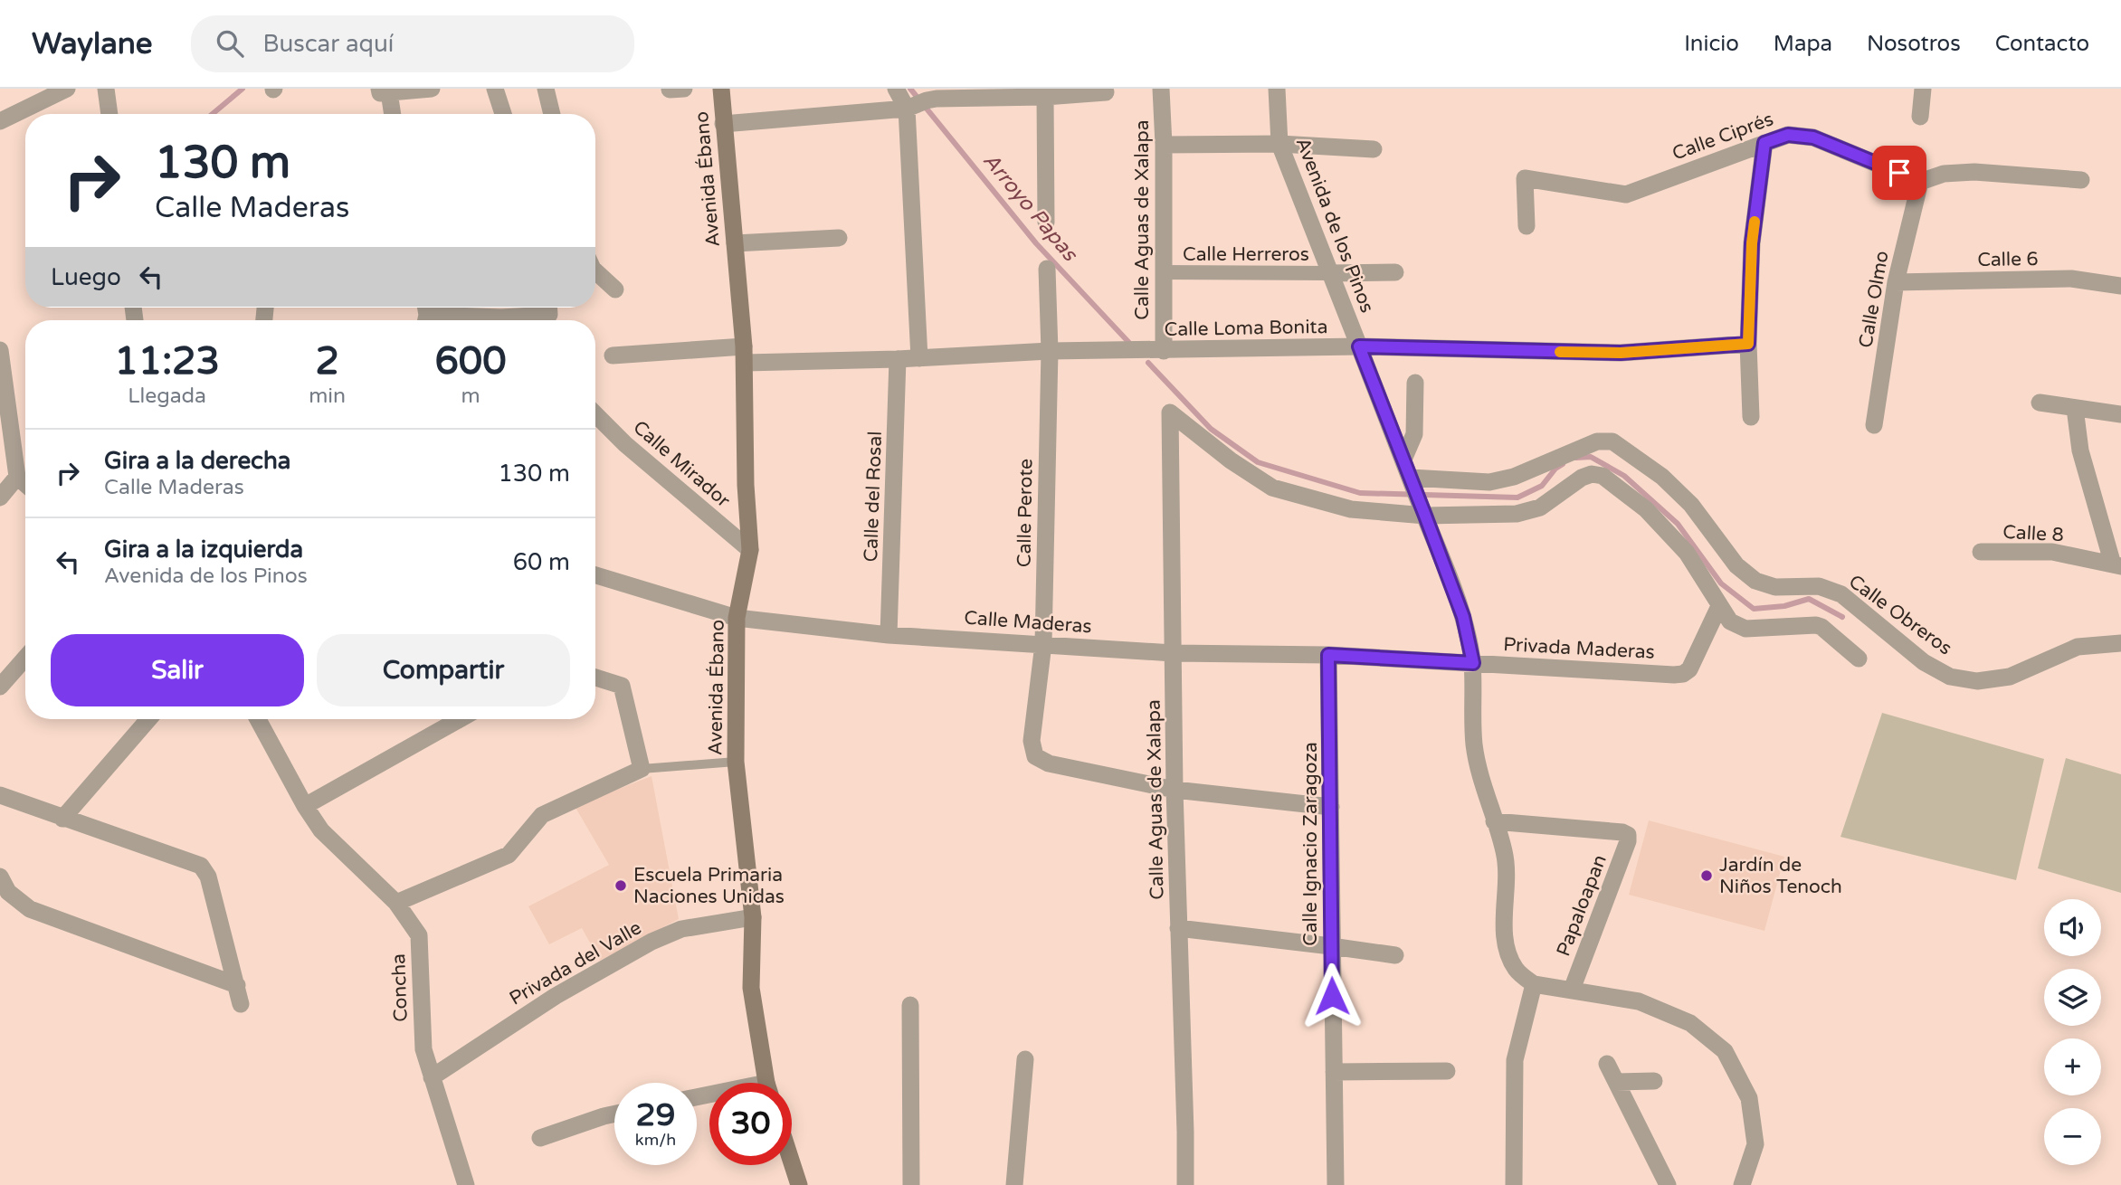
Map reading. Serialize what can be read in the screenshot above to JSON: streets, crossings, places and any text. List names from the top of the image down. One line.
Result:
{"streets":{"main road":["Avenida Ébano"],"street":["Calle Ciprés","Calle Aguas de Xalapa","Avenida de los Pinos","Calle Herreros","Calle 6","Calle Olmo","Calle Loma Bonita","Calle Mirador","Calle del Rosal","Calle Perote","Calle 8","Calle Obreros","Calle Maderas","Privada Maderas","Calle Ignacio Zaragoza","Papaloapan","Privada del Valle","Concha"]},"crossings":[["Calle Ciprés","Calle Olmo"],["Avenida Ébano","Calle Loma Bonita"],["Avenida Ébano","Calle Mirador"],["Avenida Ébano","Calle Maderas"],["Avenida Ébano","Privada del Valle"],["Calle Aguas de Xalapa","Avenida de los Pinos"],["Calle Aguas de Xalapa","Calle Herreros"],["Calle Aguas de Xalapa","Calle Loma Bonita"],["Calle Aguas de Xalapa","Calle Perote"],["Calle Aguas de Xalapa","Calle Maderas"],["Avenida de los Pinos","Calle Herreros"],["Avenida de los Pinos","Calle Loma Bonita"],["Avenida de los Pinos","Calle Obreros"],["Avenida de los Pinos","Calle Maderas"],["Avenida de los Pinos","Privada Maderas"],["Avenida de los Pinos","Papaloapan"],["Calle 6","Calle Olmo"],["Calle Loma Bonita","Calle del Rosal"],["Calle Loma Bonita","Calle Perote"],["Calle del Rosal","Calle Maderas"],["Calle Perote","Calle Maderas"],["Calle Maderas","Privada Maderas"],["Calle Maderas","Calle Ignacio Zaragoza"],["Privada del Valle","Concha"]],"water":["Arroyo Papas"],"places":["Jardín de Niños Tenoch","Escuela Primaria Naciones Unidas"],"page":{"header":"Waylane","search":"Buscar aquí","nav":["Inicio","Mapa","Nosotros","Contacto"],"turn":["130 m","Calle Maderas"],"then":"Luego","eta":["11:23","Llegada","2","min","600","m"],"list":[{"name":"Gira a la derecha","note":"Calle Maderas","value":"130 m"},{"name":"Gira a la izquierda","note":"Avenida de los Pinos","value":"60 m"}],"buttons":["Salir","Compartir"],"map_buttons":["+","−"],"speed":"29 km/h","limit":"30"}}
